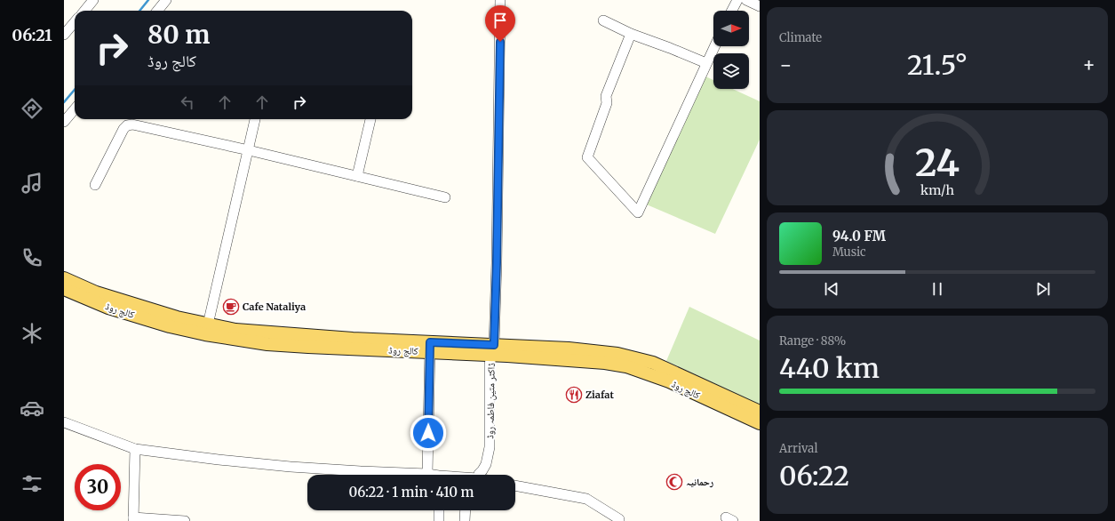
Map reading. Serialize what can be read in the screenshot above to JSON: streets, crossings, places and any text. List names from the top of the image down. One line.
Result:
{"streets":{"main road":["کالج روڈ"],"street":["ڈاکٹر متین فاطمہ روڈ"]},"crossings":[["کالج روڈ","ڈاکٹر متین فاطمہ روڈ"]],"places":{"cafe":["Cafe Nataliya"],"restaurant":["Ziafat"],"mosque":["رحمانیہ"]},"north":"right","page":{"tabs":"06:21","tile":["Climate",["Range · 88%","440 km"],["Arrival","06:22"]],"turn":["80 m","کالج روڈ"],"heat":["−","21.5°","+"],"song":["94.0 FM","Music"],"limit":"30","trip":"06:22 · 1 min · 410 m","gauge":["24","km/h"]}}
